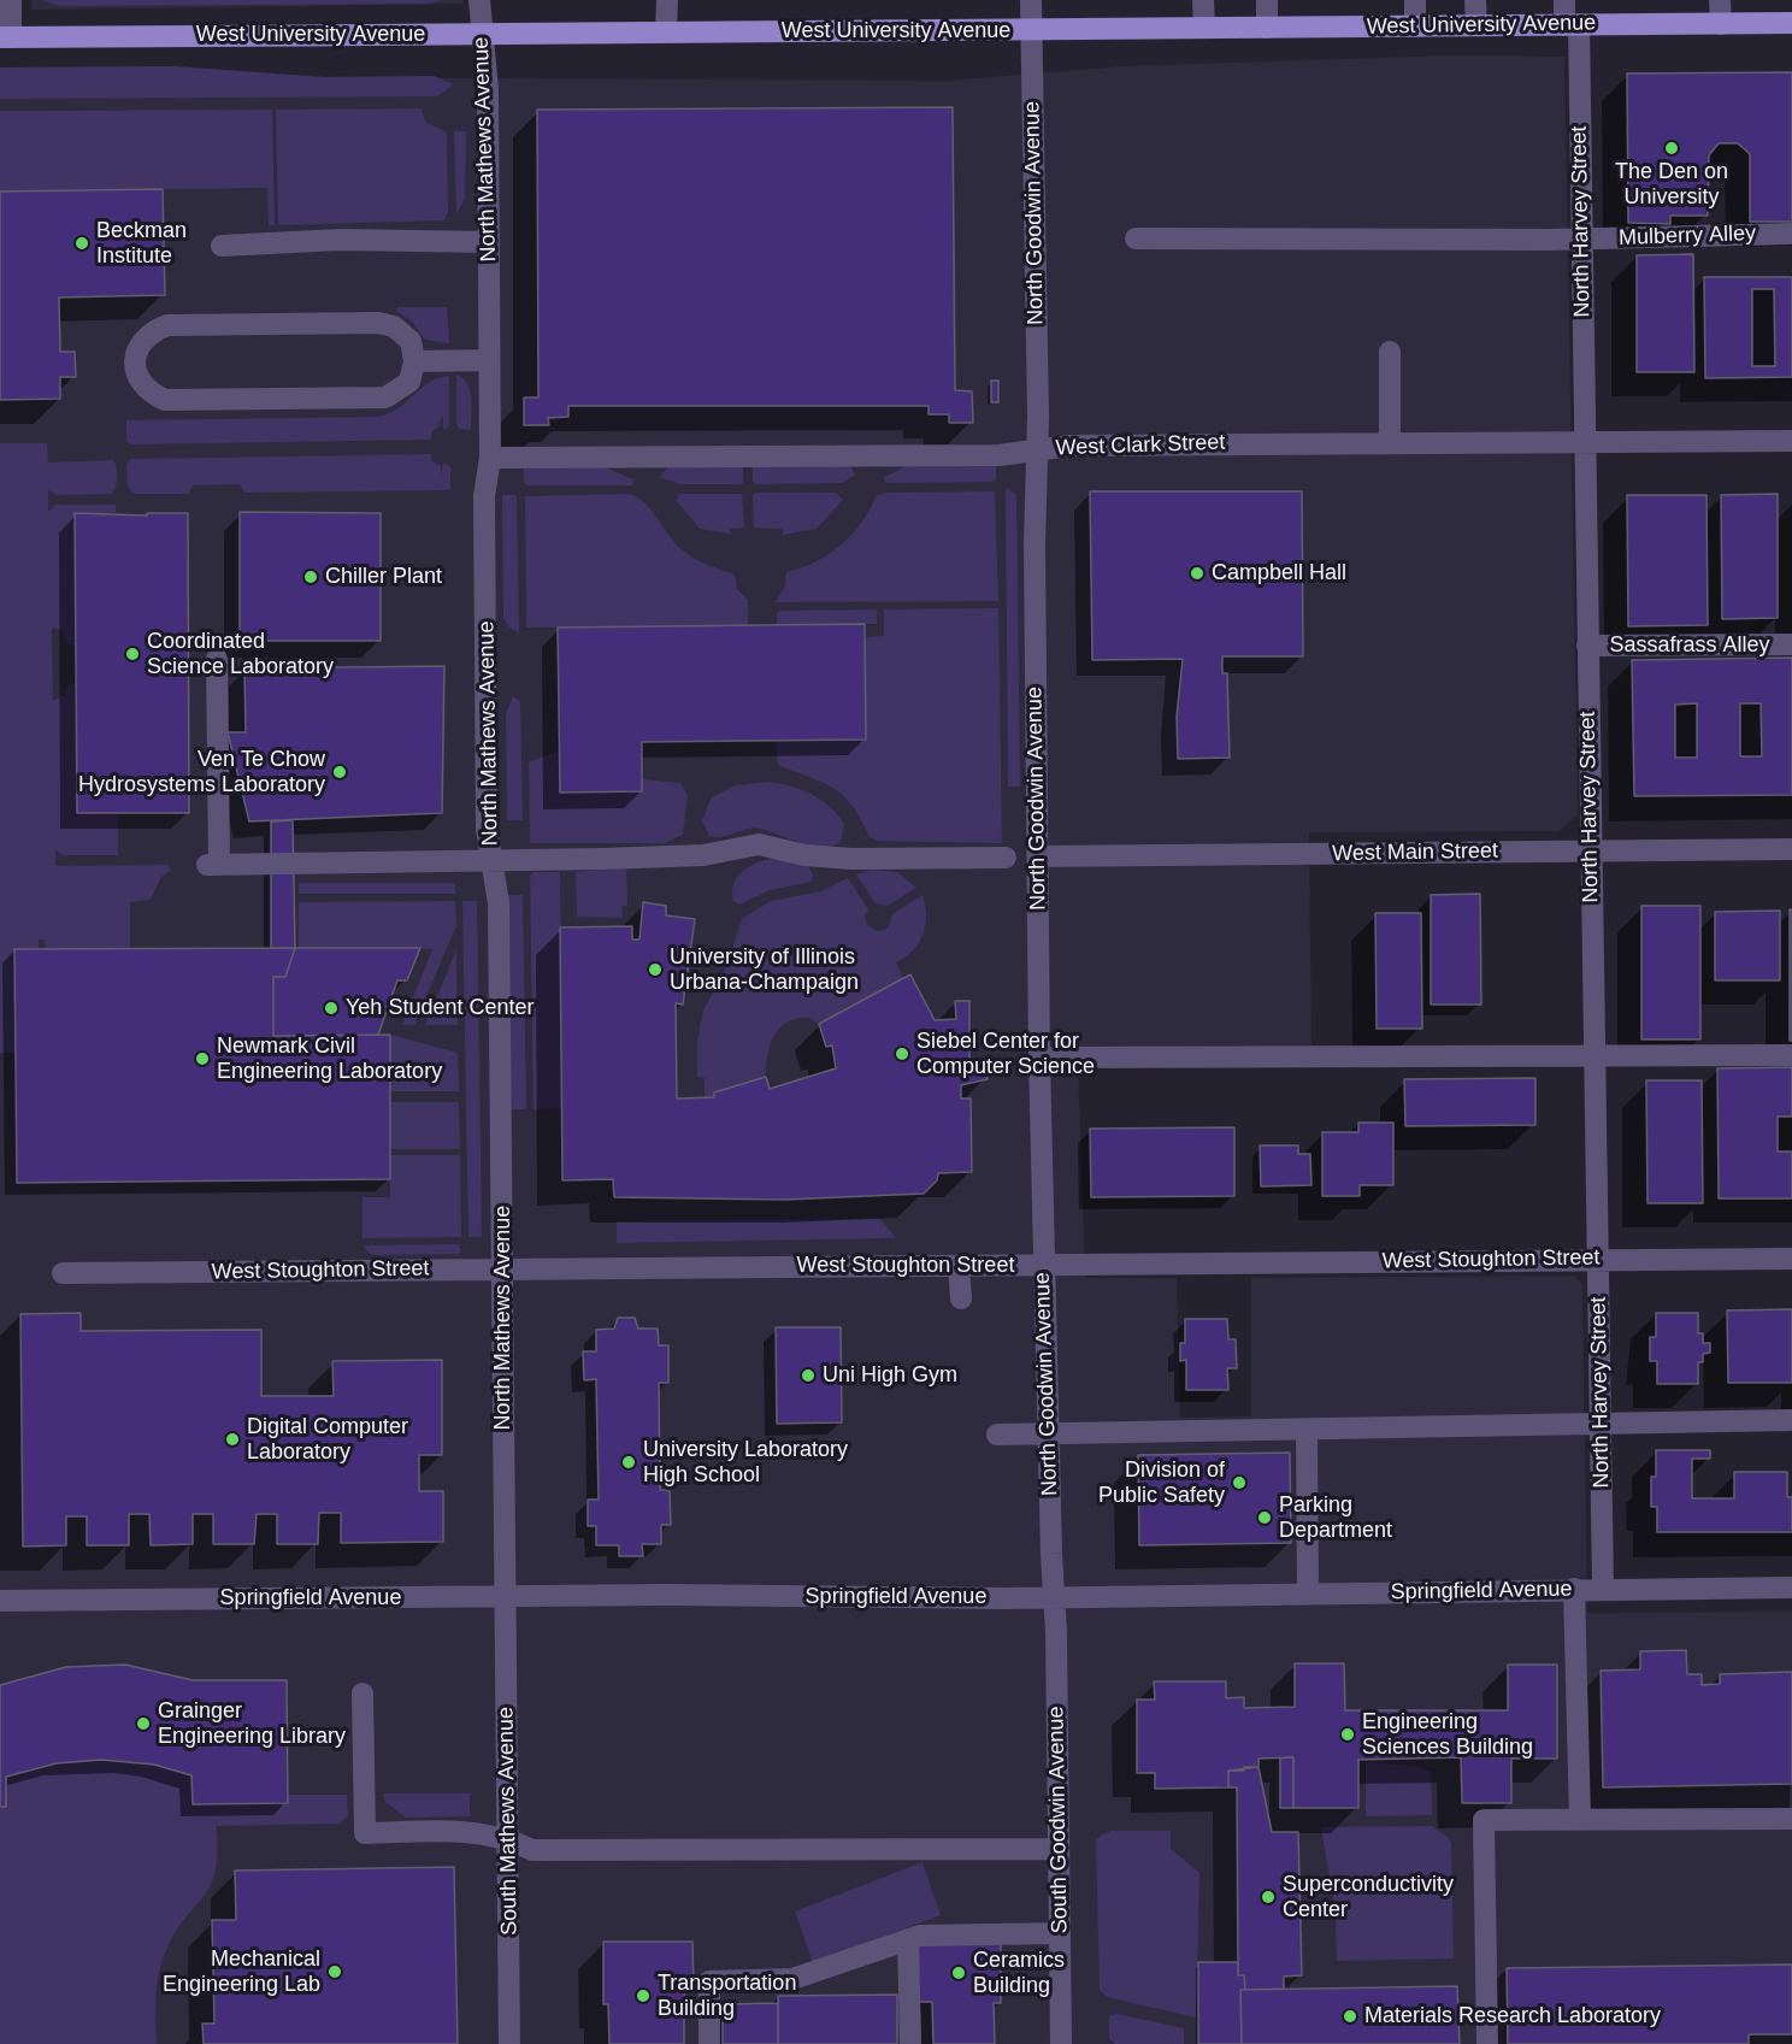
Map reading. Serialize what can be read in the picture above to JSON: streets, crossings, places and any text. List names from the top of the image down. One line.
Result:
{"streets":{"main road":["West University Avenue"],"street":["North Mathews Avenue","North Goodwin Avenue","North Harvey Street","Mulberry Alley","West Clark Street","Sassafrass Alley","West Main Street","West Stoughton Street","Springfield Avenue","South Goodwin Avenue","South Mathews Avenue"]},"crossings":[["West University Avenue","North Mathews Avenue"],["West University Avenue","North Goodwin Avenue"],["West University Avenue","North Harvey Street"],["North Mathews Avenue","West Clark Street"],["North Mathews Avenue","West Stoughton Street"],["North Mathews Avenue","Springfield Avenue"],["North Mathews Avenue","South Mathews Avenue"],["North Goodwin Avenue","West Clark Street"],["North Goodwin Avenue","West Main Street"],["North Goodwin Avenue","West Stoughton Street"],["North Goodwin Avenue","Springfield Avenue"],["North Goodwin Avenue","South Goodwin Avenue"],["North Harvey Street","Mulberry Alley"],["North Harvey Street","West Clark Street"],["North Harvey Street","Sassafrass Alley"],["North Harvey Street","West Main Street"],["North Harvey Street","West Stoughton Street"],["North Harvey Street","Springfield Avenue"],["Springfield Avenue","South Goodwin Avenue"],["Springfield Avenue","South Mathews Avenue"]],"places":["The Den on University","Beckman Institute","Campbell Hall","Chiller Plant","Coordinated Science Laboratory","Ven Te Chow Hydrosystems Laboratory","University of Illinois Urbana-Champaign","Yeh Student Center","Siebel Center for Computer Science","Newmark Civil Engineering Laboratory","Uni High Gym","Digital Computer Laboratory","University Laboratory High School","Division of Public Safety","Parking Department","Grainger Engineering Library","Engineering Sciences Building","Superconductivity Center","Mechanical Engineering Lab","Ceramics Building","Transportation Building","Materials Research Laboratory"]}
